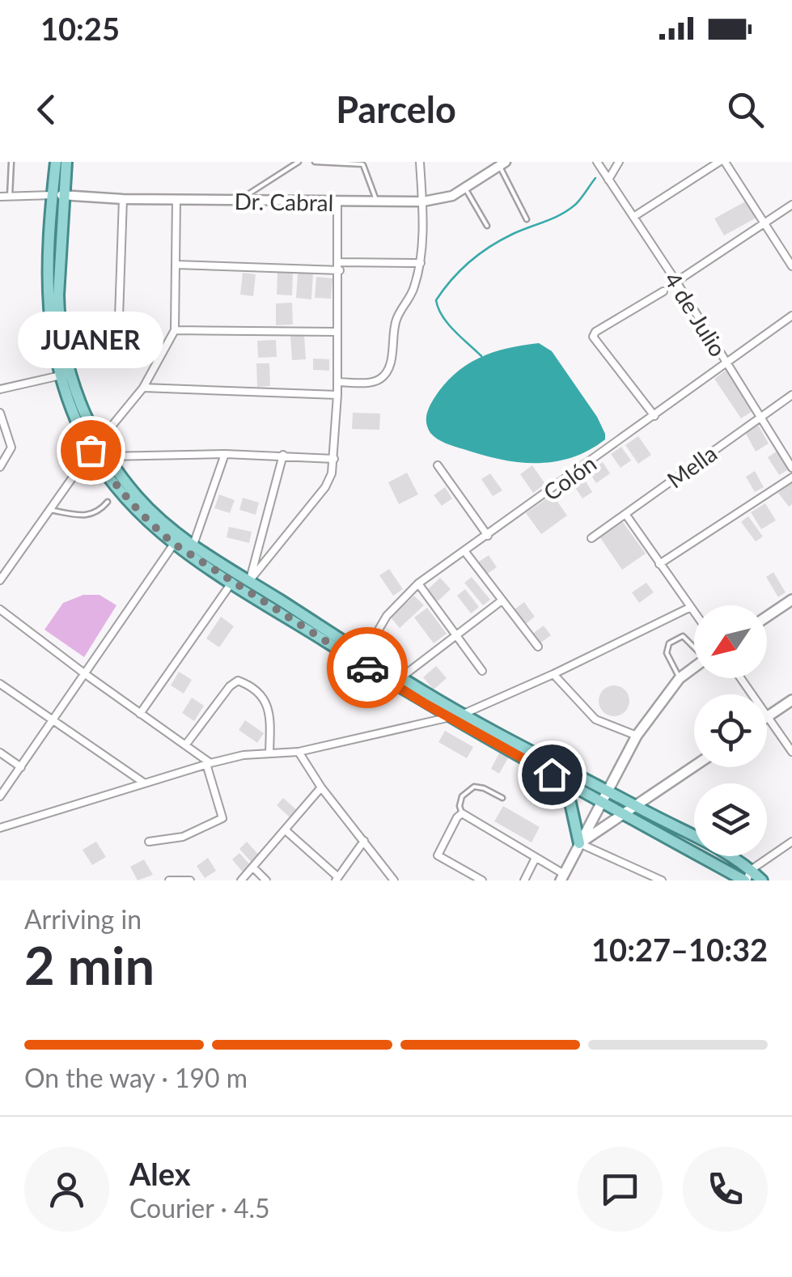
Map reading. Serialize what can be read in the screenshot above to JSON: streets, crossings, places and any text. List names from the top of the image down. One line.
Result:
{"streets":{"street":["Dr. Cabral","4 de Julio","Mella","Colón"]},"crossings":[["4 de Julio","Mella"],["4 de Julio","Colón"]],"places":["JUANER"],"north":"bottom left","page":{"status":"10:25","header":"Parcelo","bubble":"JUANER","heading":["2 min","Arriving in","10:27–10:32"],"panel":["Alex","Courier · 4.5"],"bar":"On the way · 190 m"}}
